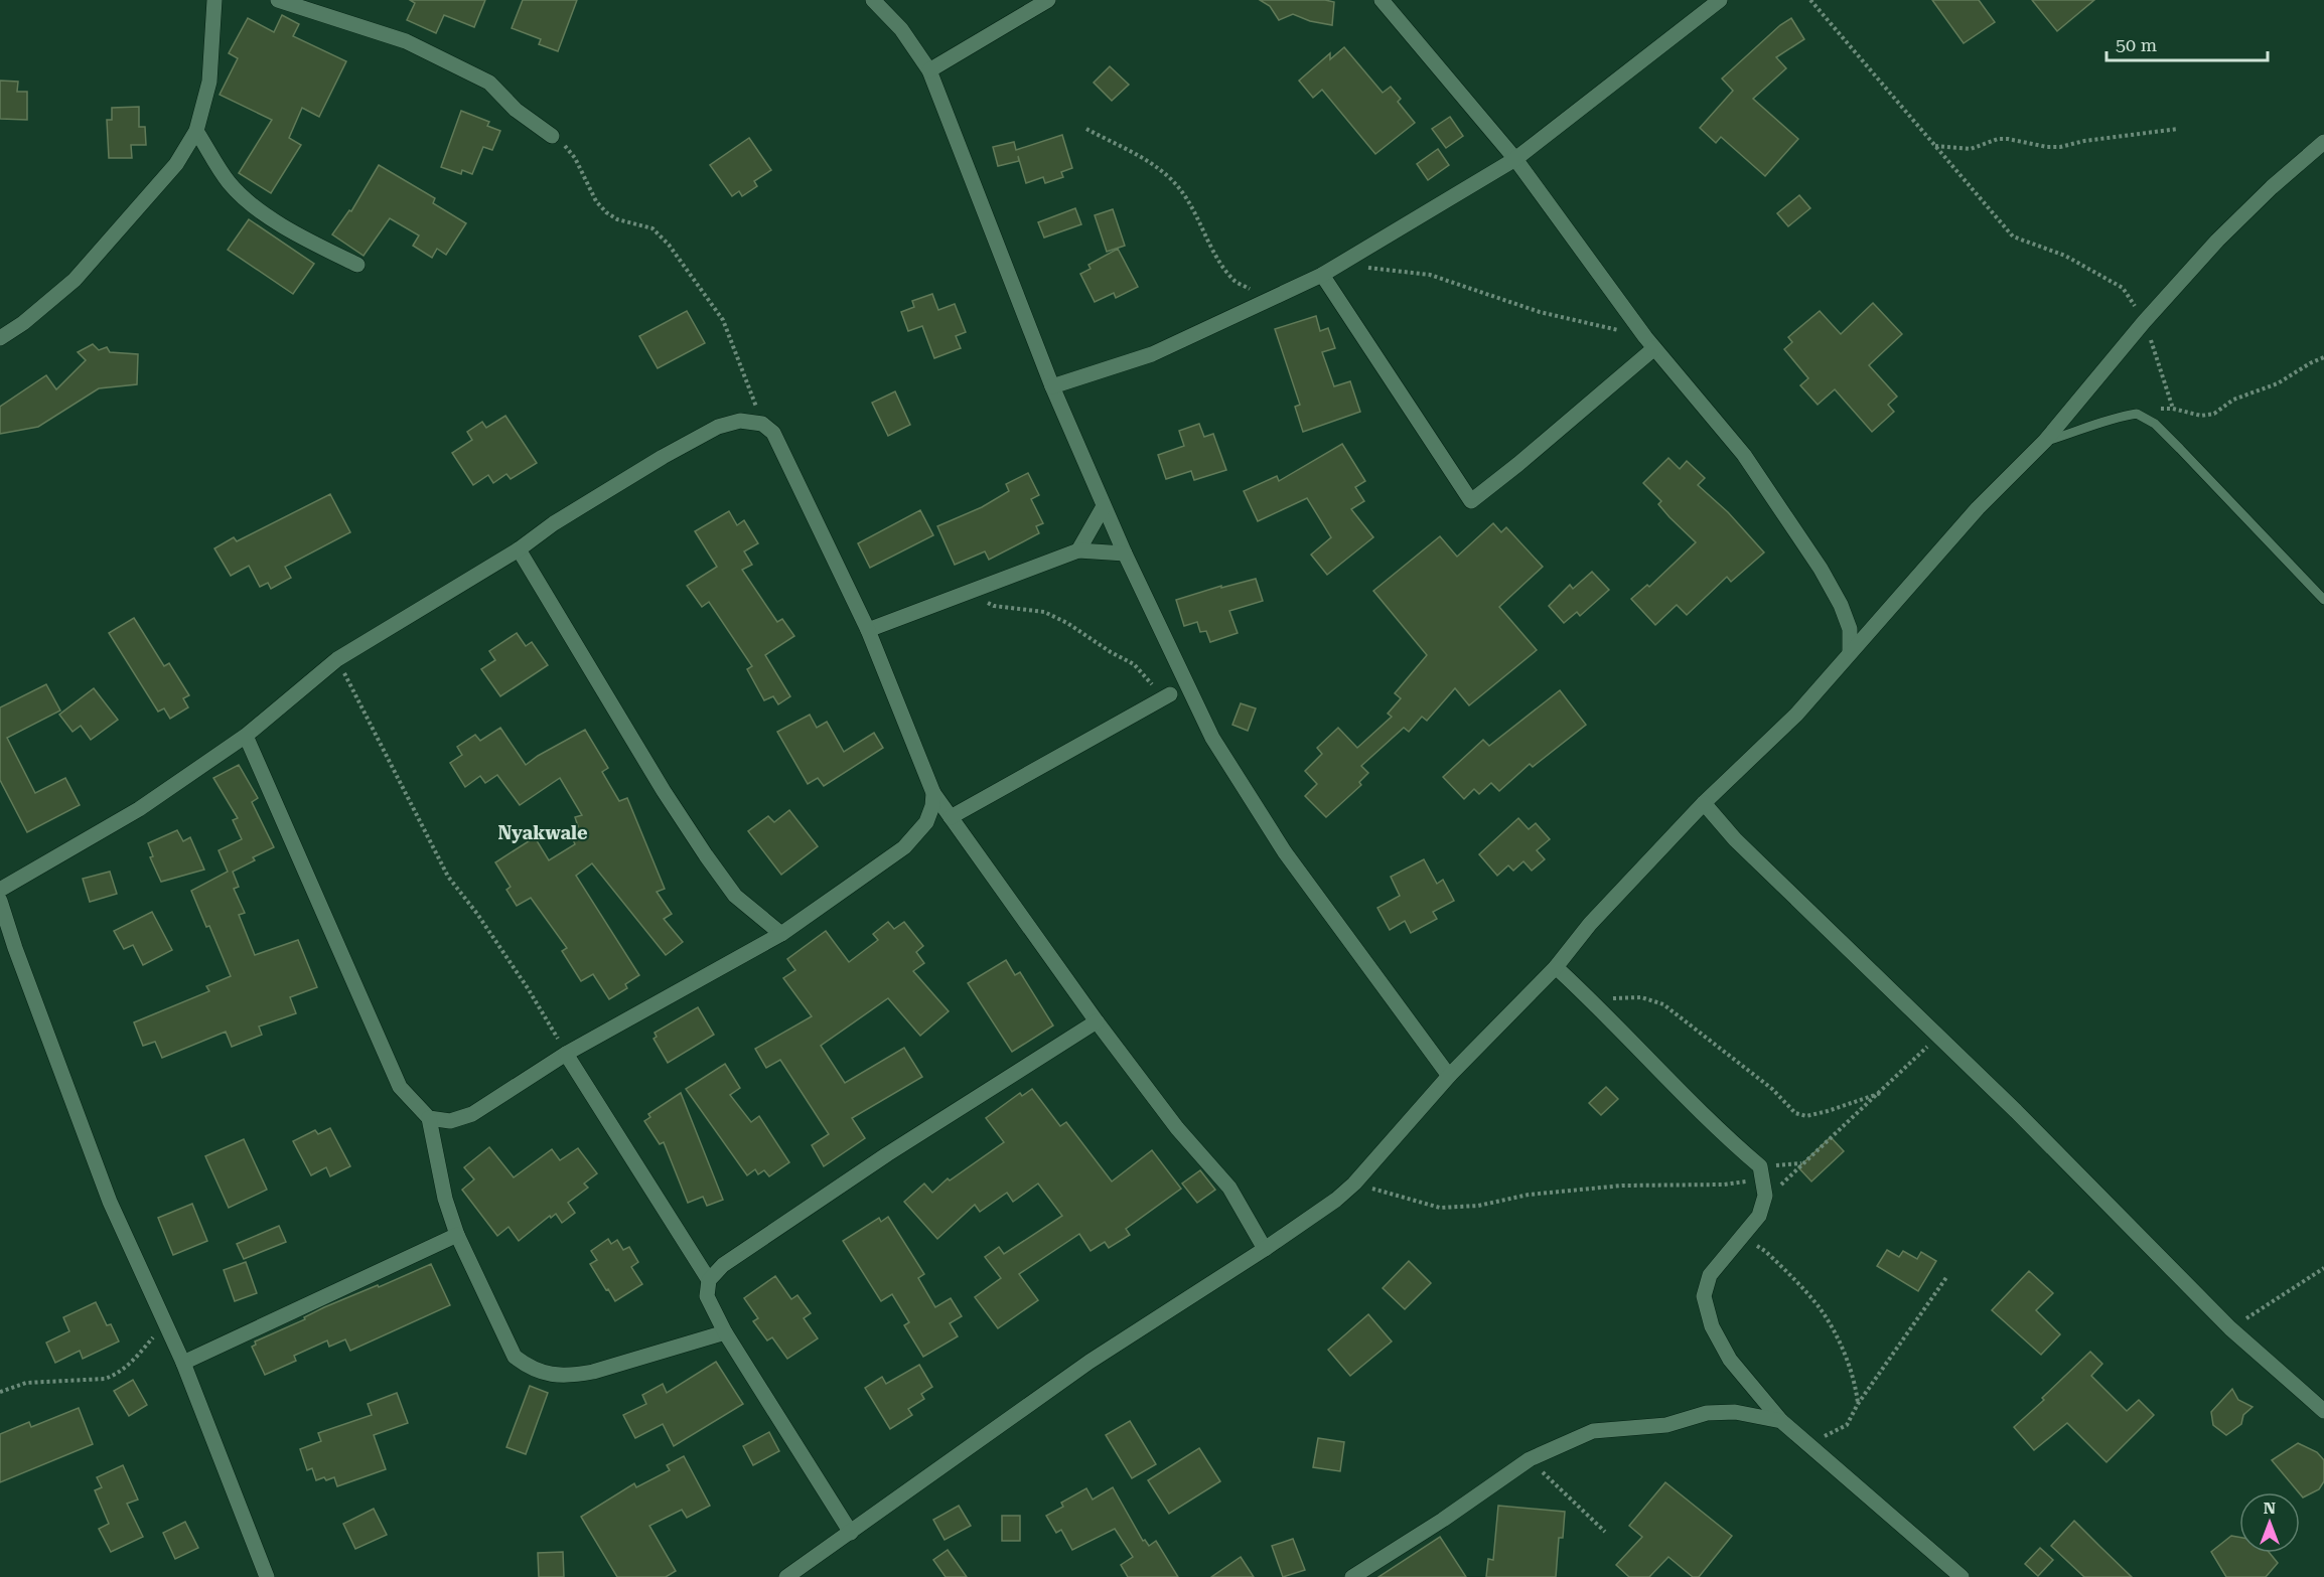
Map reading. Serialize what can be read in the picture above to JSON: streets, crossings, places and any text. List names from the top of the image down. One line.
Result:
{"districts":["Nyakwale"],"scale_bar":"50 m","north":"top"}
